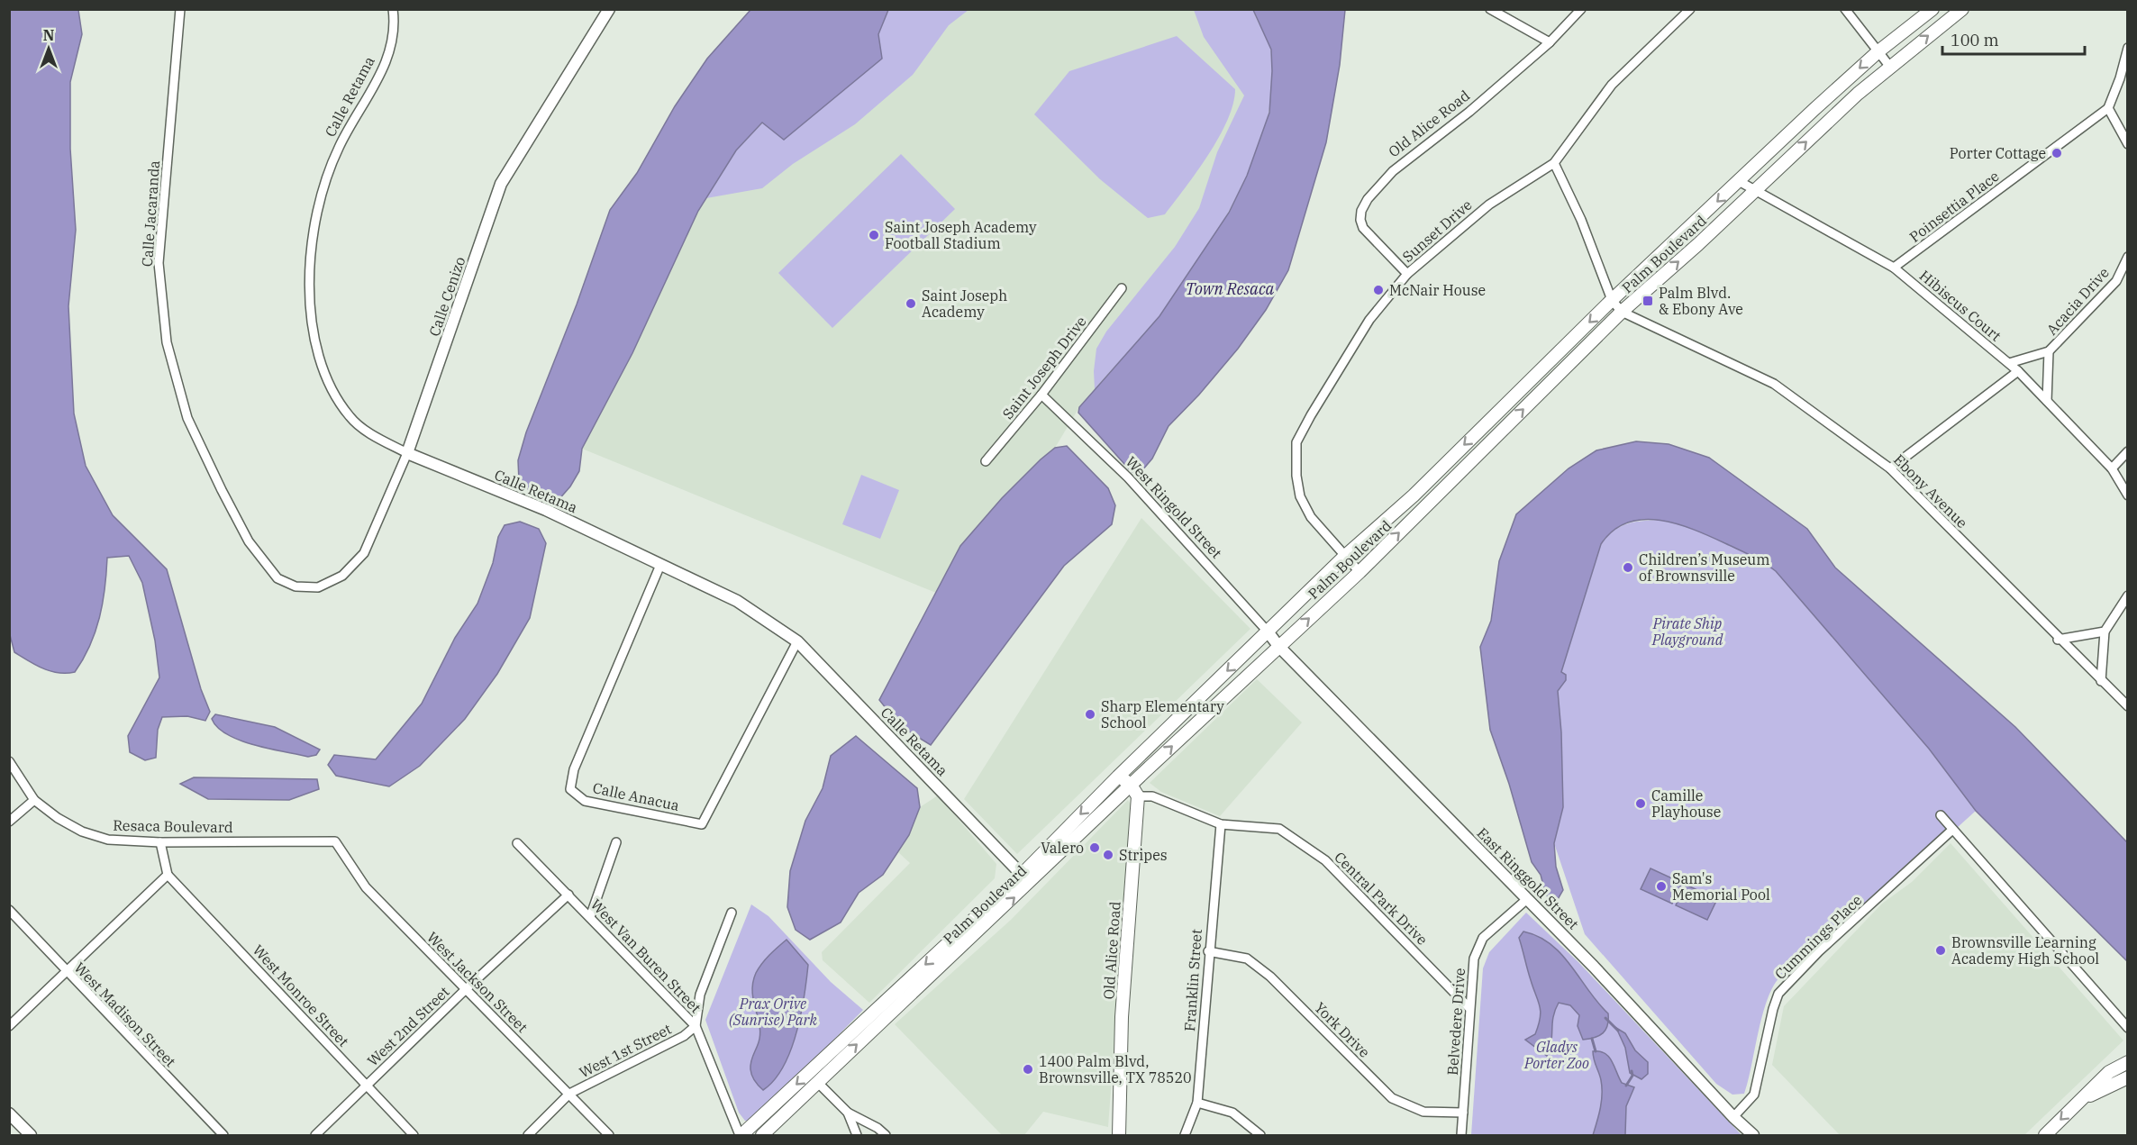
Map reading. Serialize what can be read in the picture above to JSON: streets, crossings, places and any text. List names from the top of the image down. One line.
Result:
{"streets":{"main road":["Old Alice Road","Palm Boulevard"],"street":["Calle Retama","Poinsettia Place","Calle Jacaranda","Sunset Drive","Calle Cenizo","Acacia Drive","Hibiscus Court","Saint Joseph Drive","Ebony Avenue","West Ringold Street","Calle Anacua","Resaca Boulevard","East Ringgold Street","Central Park Drive","Cummings Place","West Van Buren Street","Franklin Street","West Jackson Street","West Monroe Street","West Madison Street","Belvedere Drive","West 2nd Street","York Drive","West 1st Street"]},"crossings":[["Calle Retama","Palm Boulevard"],["Calle Retama","Calle Cenizo"],["Calle Retama","Calle Anacua"],["Old Alice Road","Sunset Drive"],["Old Alice Road","Central Park Drive"],["Poinsettia Place","Hibiscus Court"],["Calle Jacaranda","Calle Cenizo"],["Sunset Drive","Palm Boulevard"],["Palm Boulevard","Hibiscus Court"],["Palm Boulevard","Ebony Avenue"],["Palm Boulevard","West Ringold Street"],["Palm Boulevard","East Ringgold Street"],["Palm Boulevard","West Van Buren Street"],["Acacia Drive","Hibiscus Court"],["Saint Joseph Drive","West Ringold Street"],["West Ringold Street","East Ringgold Street"],["Resaca Boulevard","West Jackson Street"],["East Ringgold Street","Cummings Place"],["East Ringgold Street","Belvedere Drive"],["Central Park Drive","Franklin Street"],["Central Park Drive","Belvedere Drive"],["West Van Buren Street","West 2nd Street"],["West Van Buren Street","West 1st Street"],["Franklin Street","York Drive"],["West Jackson Street","West 2nd Street"],["West Jackson Street","West 1st Street"],["West Monroe Street","West 2nd Street"],["Belvedere Drive","York Drive"]],"water":["Town Resaca"],"parks":["Pirate Ship Playground","Prax Orive (Sunrise) Park","Gladys Porter Zoo"],"places":{"other":["Porter Cottage","Saint Joseph Academy Football Stadium","McNair House","Saint Joseph Academy","Children’s Museum of Brownsville","Sharp Elementary School","Camille Playhouse","Valero","Stripes","Sam's Memorial Pool","Brownsville Learning Academy High School","1400 Palm Blvd, Brownsville, TX 78520"],"transit":["Palm Blvd. & Ebony Ave"]},"scale_bar":"100 m","north":"top"}
